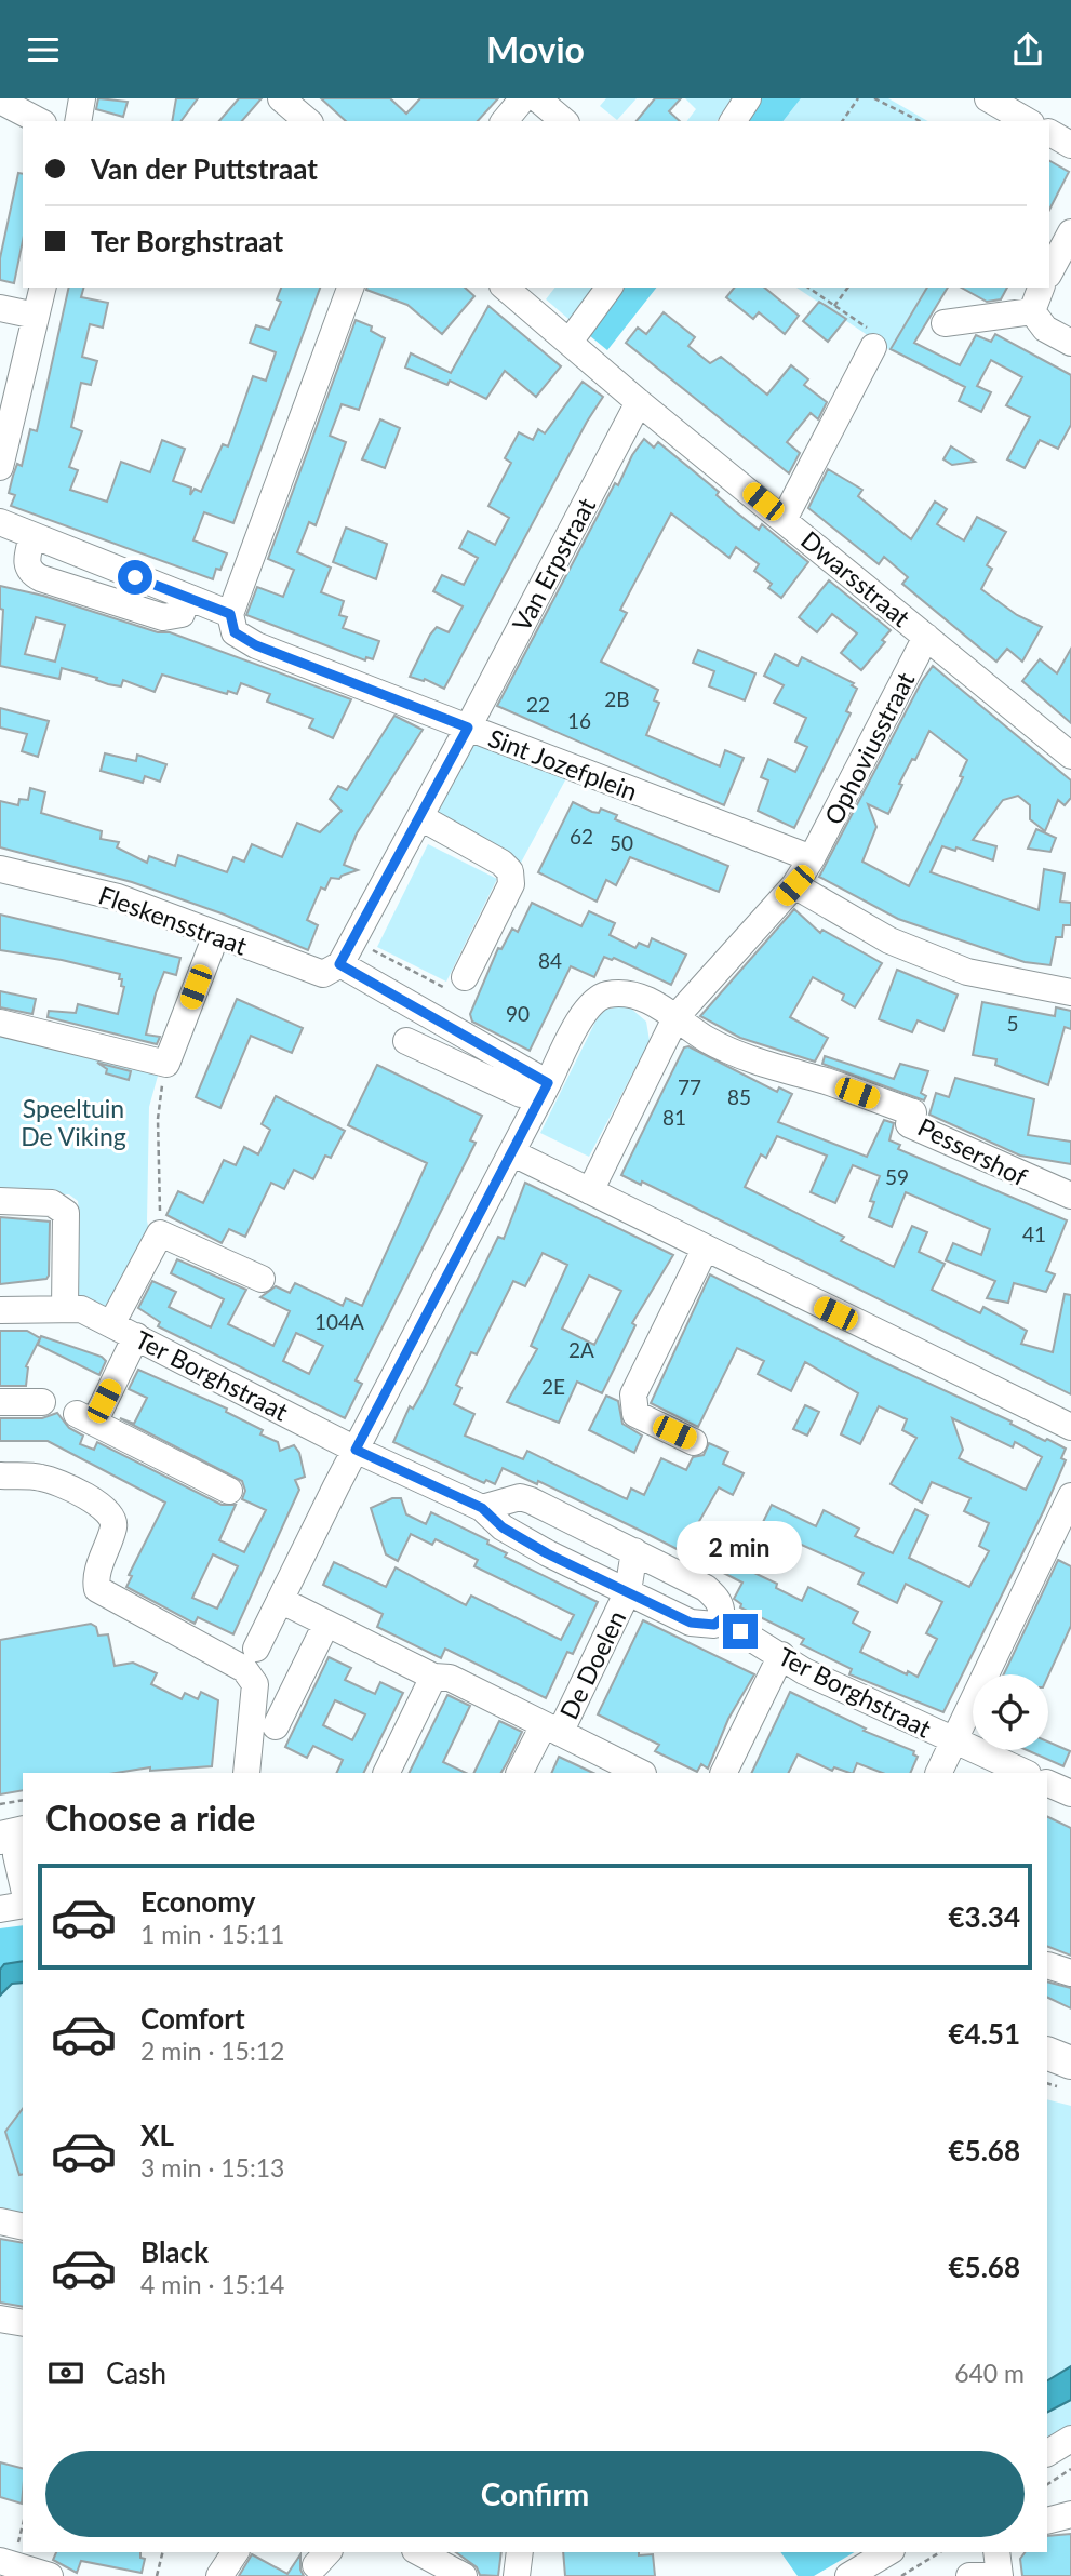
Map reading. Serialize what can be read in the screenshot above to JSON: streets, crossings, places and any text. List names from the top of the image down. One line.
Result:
{"streets":{"street":["Van Erpstraat","Dwarsstraat","Ophoviusstraat","Sint Jozefplein","Fleskensstraat","Pessershof","Ter Borghstraat","De Doelen"]},"crossings":[["Van Erpstraat","Dwarsstraat"],["Van Erpstraat","Sint Jozefplein"],["Dwarsstraat","Ophoviusstraat"],["Ophoviusstraat","Sint Jozefplein"],["Sint Jozefplein","Fleskensstraat"],["Ter Borghstraat","De Doelen"]],"parks":["Speeltuin De Viking"],"house_numbers":["2B","22","16","62","50","84","90","5","77","85","81","59","41","104A","2A","2E"],"page":{"header":"Movio","banner":["Van der Puttstraat","Ter Borghstraat"],"bubble":"2 min","heading":"Choose a ride","list":[{"name":"Economy","note":"1 min · 15:11","value":"€3.34"},{"name":"Comfort","note":"2 min · 15:12","value":"€4.51"},{"name":"XL","note":"3 min · 15:13","value":"€5.68"},{"name":"Black","note":"4 min · 15:14","value":"€5.68"}],"pay":["Cash","640 m"],"buttons":"Confirm"}}
